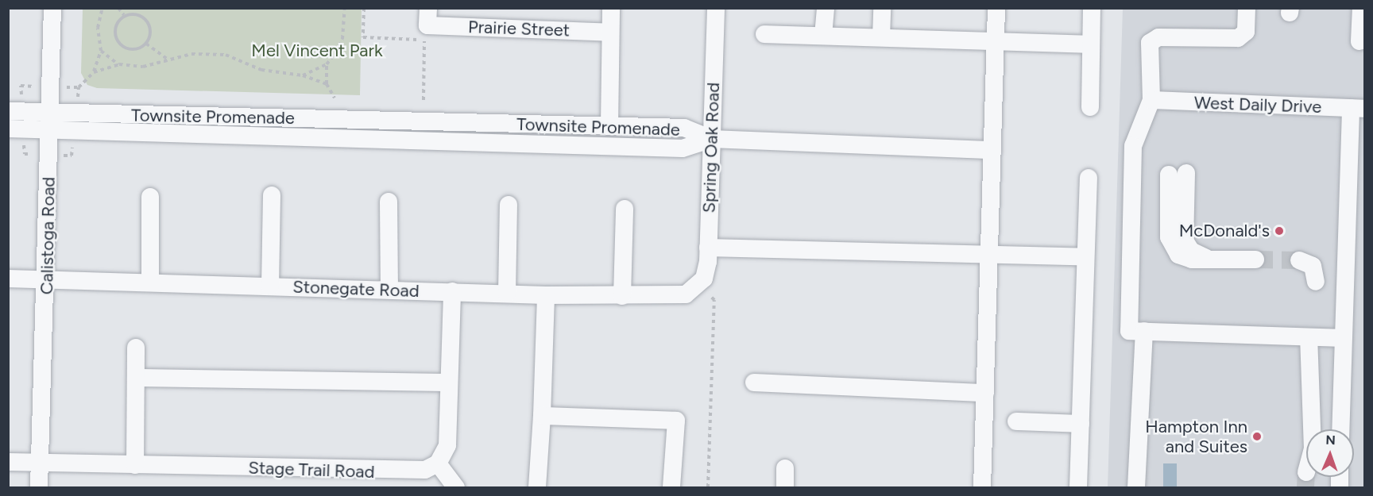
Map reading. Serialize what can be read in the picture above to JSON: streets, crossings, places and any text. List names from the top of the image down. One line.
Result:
{"streets":{"street":["Prairie Street","West Daily Drive","Townsite Promenade","Spring Oak Road","Calistoga Road","Stonegate Road","Stage Trail Road"]},"crossings":[["Townsite Promenade","Spring Oak Road"],["Townsite Promenade","Calistoga Road"],["Spring Oak Road","Stonegate Road"],["Calistoga Road","Stonegate Road"],["Calistoga Road","Stage Trail Road"]],"parks":["Mel Vincent Park"],"places":["McDonald's","Hampton Inn and Suites"],"north":"top"}
